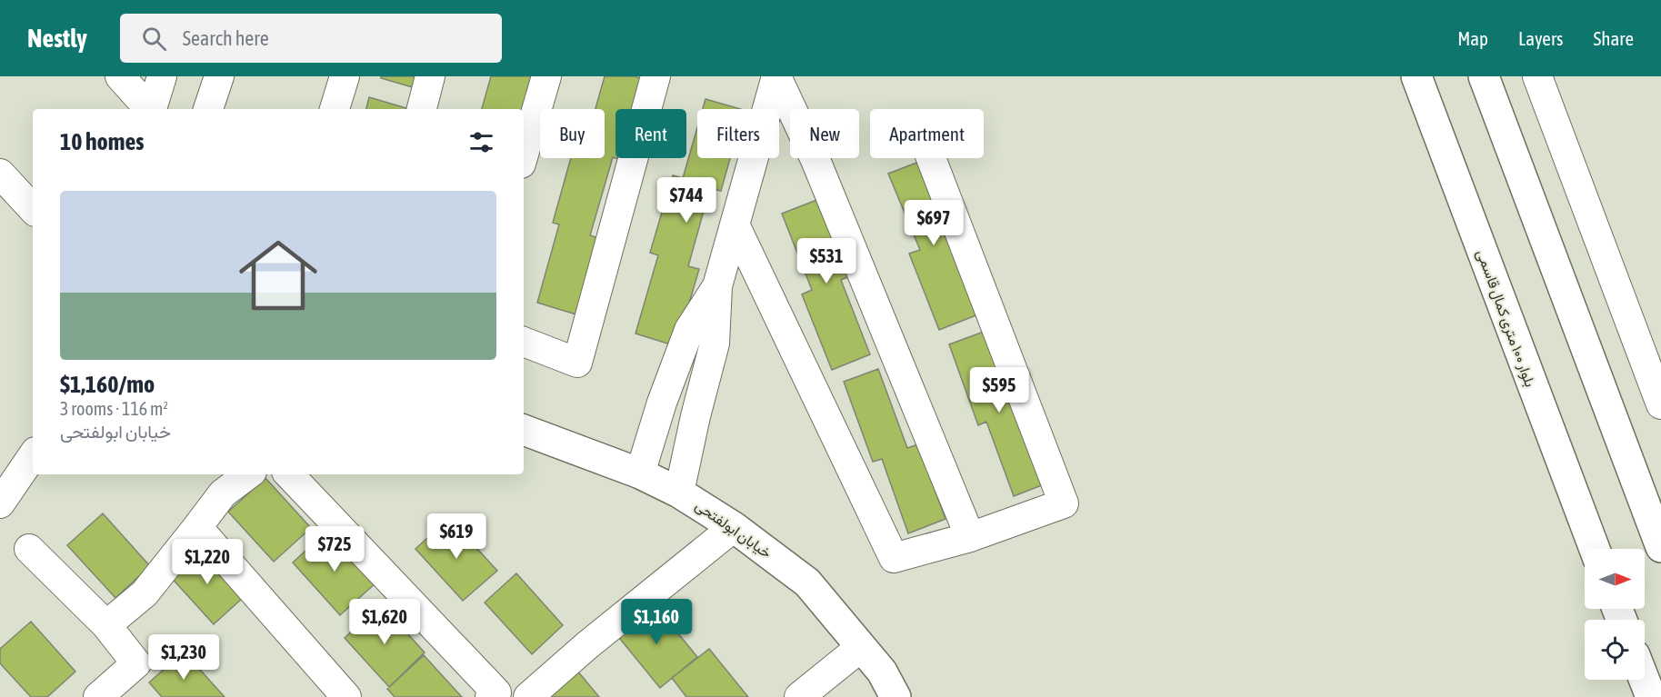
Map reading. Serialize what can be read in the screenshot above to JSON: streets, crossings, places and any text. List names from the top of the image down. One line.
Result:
{"streets":{"main road":["بلوار ۱۰۰ متری کمال قاسمی","خیابان ابولفتحی"]},"north":"right","page":{"header":"Nestly","search":"Search here","nav":["Map","Layers","Share"],"chip":["Buy","Rent","Filters","New","Apartment"],"heading":"10 homes","list":[{"name":"$1,160/mo","note":"3 rooms · 116 m² · خیابان ابولفتحی"}],"price":["$744","$697","$531","$595","$619","$725","$1,220","$1,620","$1,160","$1,230"]}}
